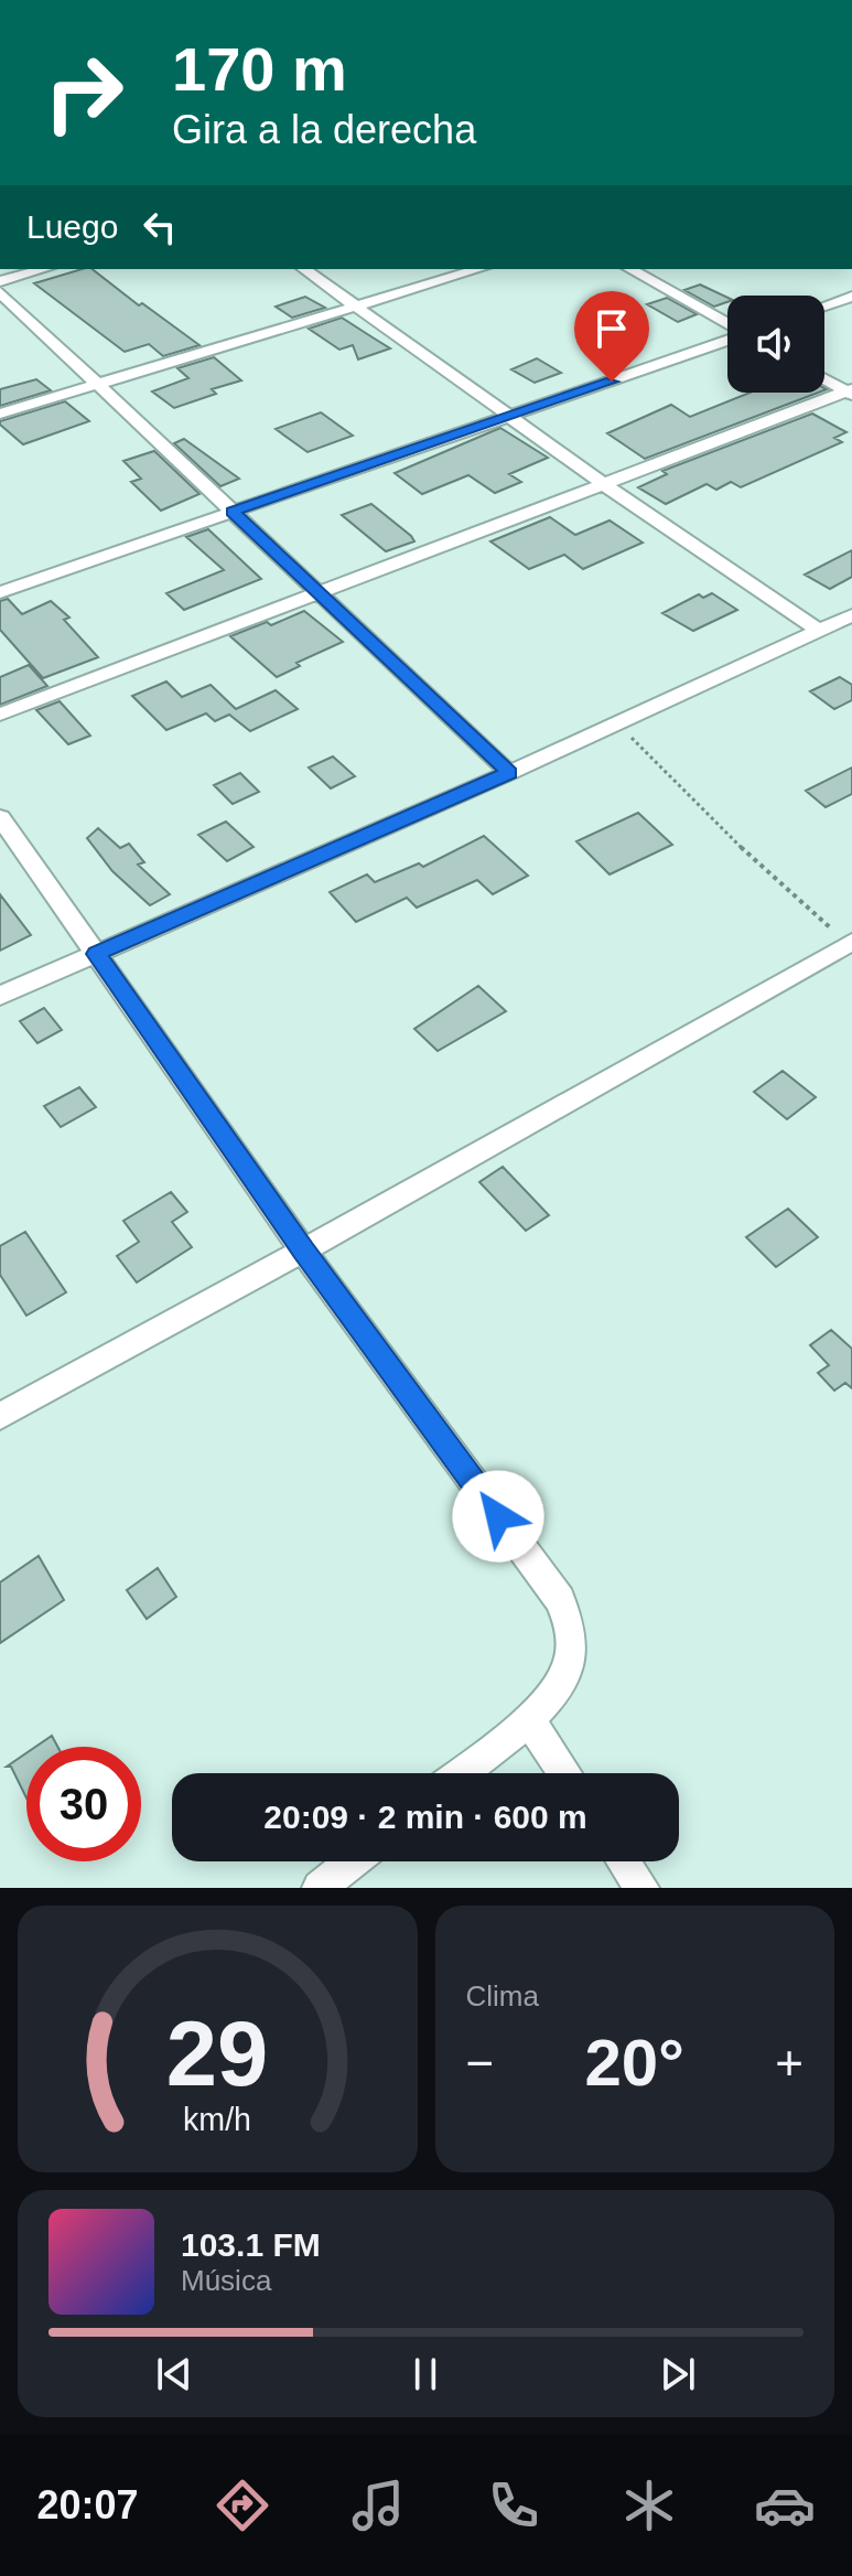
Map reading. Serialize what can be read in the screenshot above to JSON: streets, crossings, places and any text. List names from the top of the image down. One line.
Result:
{"page":{"turn":["170 m","Gira a la derecha"],"then":"Luego","limit":"30","trip":"20:09 · 2 min · 600 m","tile":"Clima","heat":["−","20°","+"],"song":["103.1 FM","Música"],"tabs":"20:07","gauge":["29","km/h"]}}
